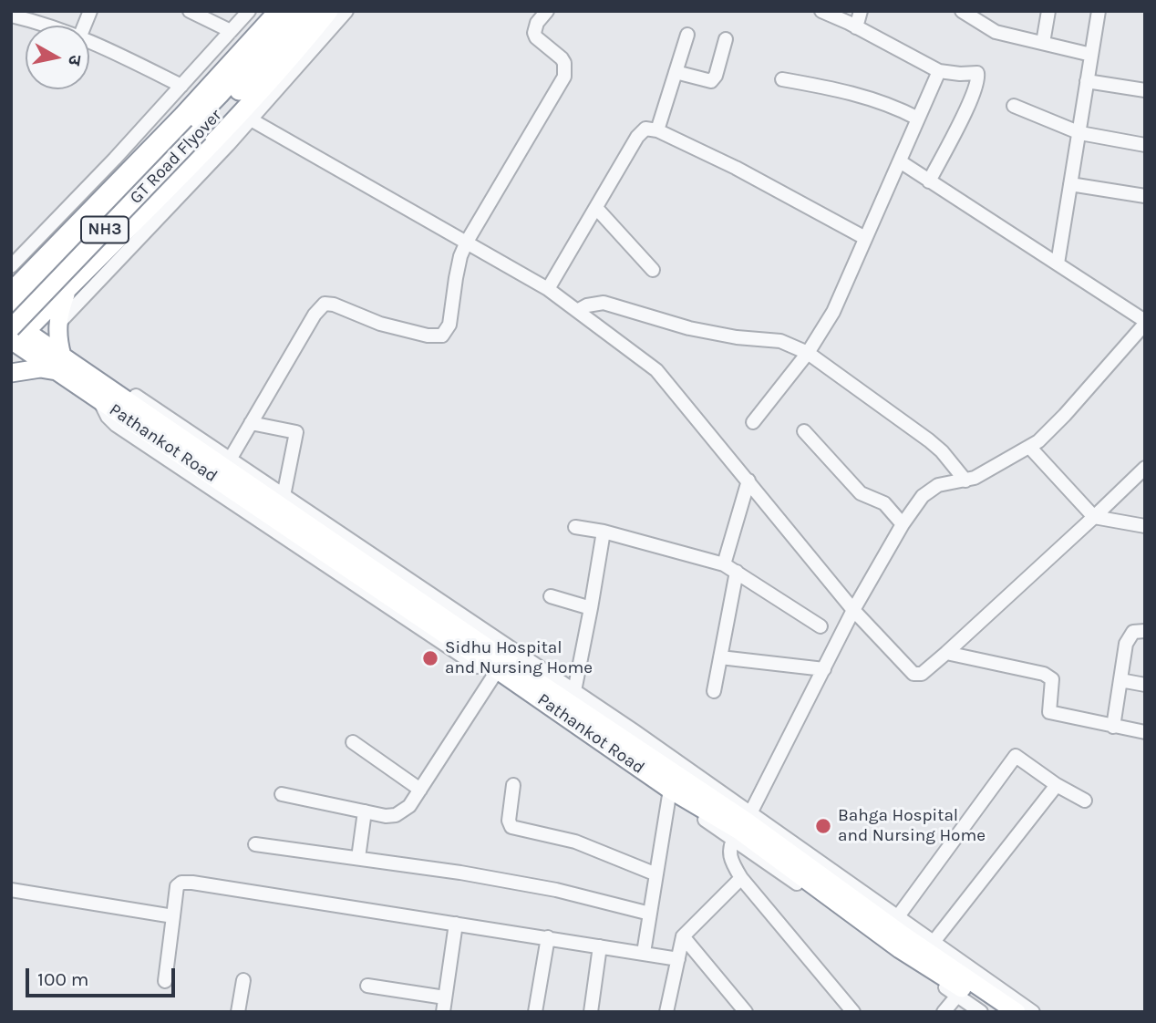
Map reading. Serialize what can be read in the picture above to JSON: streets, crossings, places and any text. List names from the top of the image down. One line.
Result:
{"streets":{"highway":["GT Road Flyover","NH3","Pathankot Road"]},"places":["Sidhu Hospital and Nursing Home","Bahga Hospital and Nursing Home"],"scale_bar":"100 m","north":"right"}
